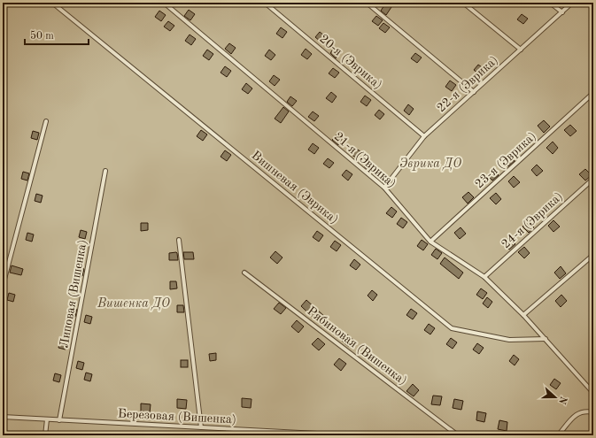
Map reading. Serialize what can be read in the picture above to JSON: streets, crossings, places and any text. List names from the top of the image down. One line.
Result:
{"streets":{"lane":["20-я (Эврика)","22-я (Эврика)","21-я (Эврика)","23-я (Эврика)","Вишневая (Эврика)","24-я (Эврика)","Липовая (Вишенка)","Рябиновая (Вишенка)","Березовая (Вишенка)"]},"crossings":[["20-я (Эврика)","22-я (Эврика)"],["22-я (Эврика)","21-я (Эврика)"],["21-я (Эврика)","23-я (Эврика)"],["21-я (Эврика)","Вишневая (Эврика)"],["21-я (Эврика)","24-я (Эврика)"],["Липовая (Вишенка)","Березовая (Вишенка)"]],"parks":["Эврика ДО","Вишенка ДО"],"scale_bar":"50 m","north":"right"}
